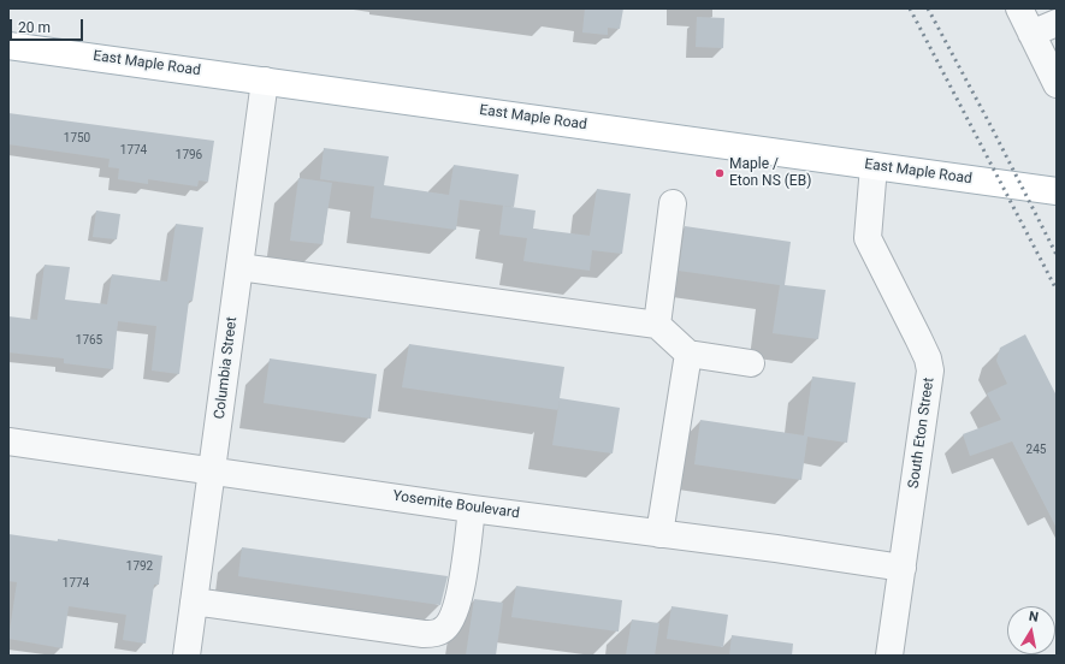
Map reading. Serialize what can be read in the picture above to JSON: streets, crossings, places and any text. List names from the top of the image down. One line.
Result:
{"streets":{"main road":["East Maple Road"],"street":["Columbia Street","South Eton Street","Yosemite Boulevard"]},"crossings":[["East Maple Road","Columbia Street"],["East Maple Road","South Eton Street"],["Columbia Street","Yosemite Boulevard"],["South Eton Street","Yosemite Boulevard"]],"places":["Maple / Eton NS (EB)"],"house_numbers":["1750","1774","1796","1765","245","1792","1774"],"scale_bar":"20 m","north":"top"}
